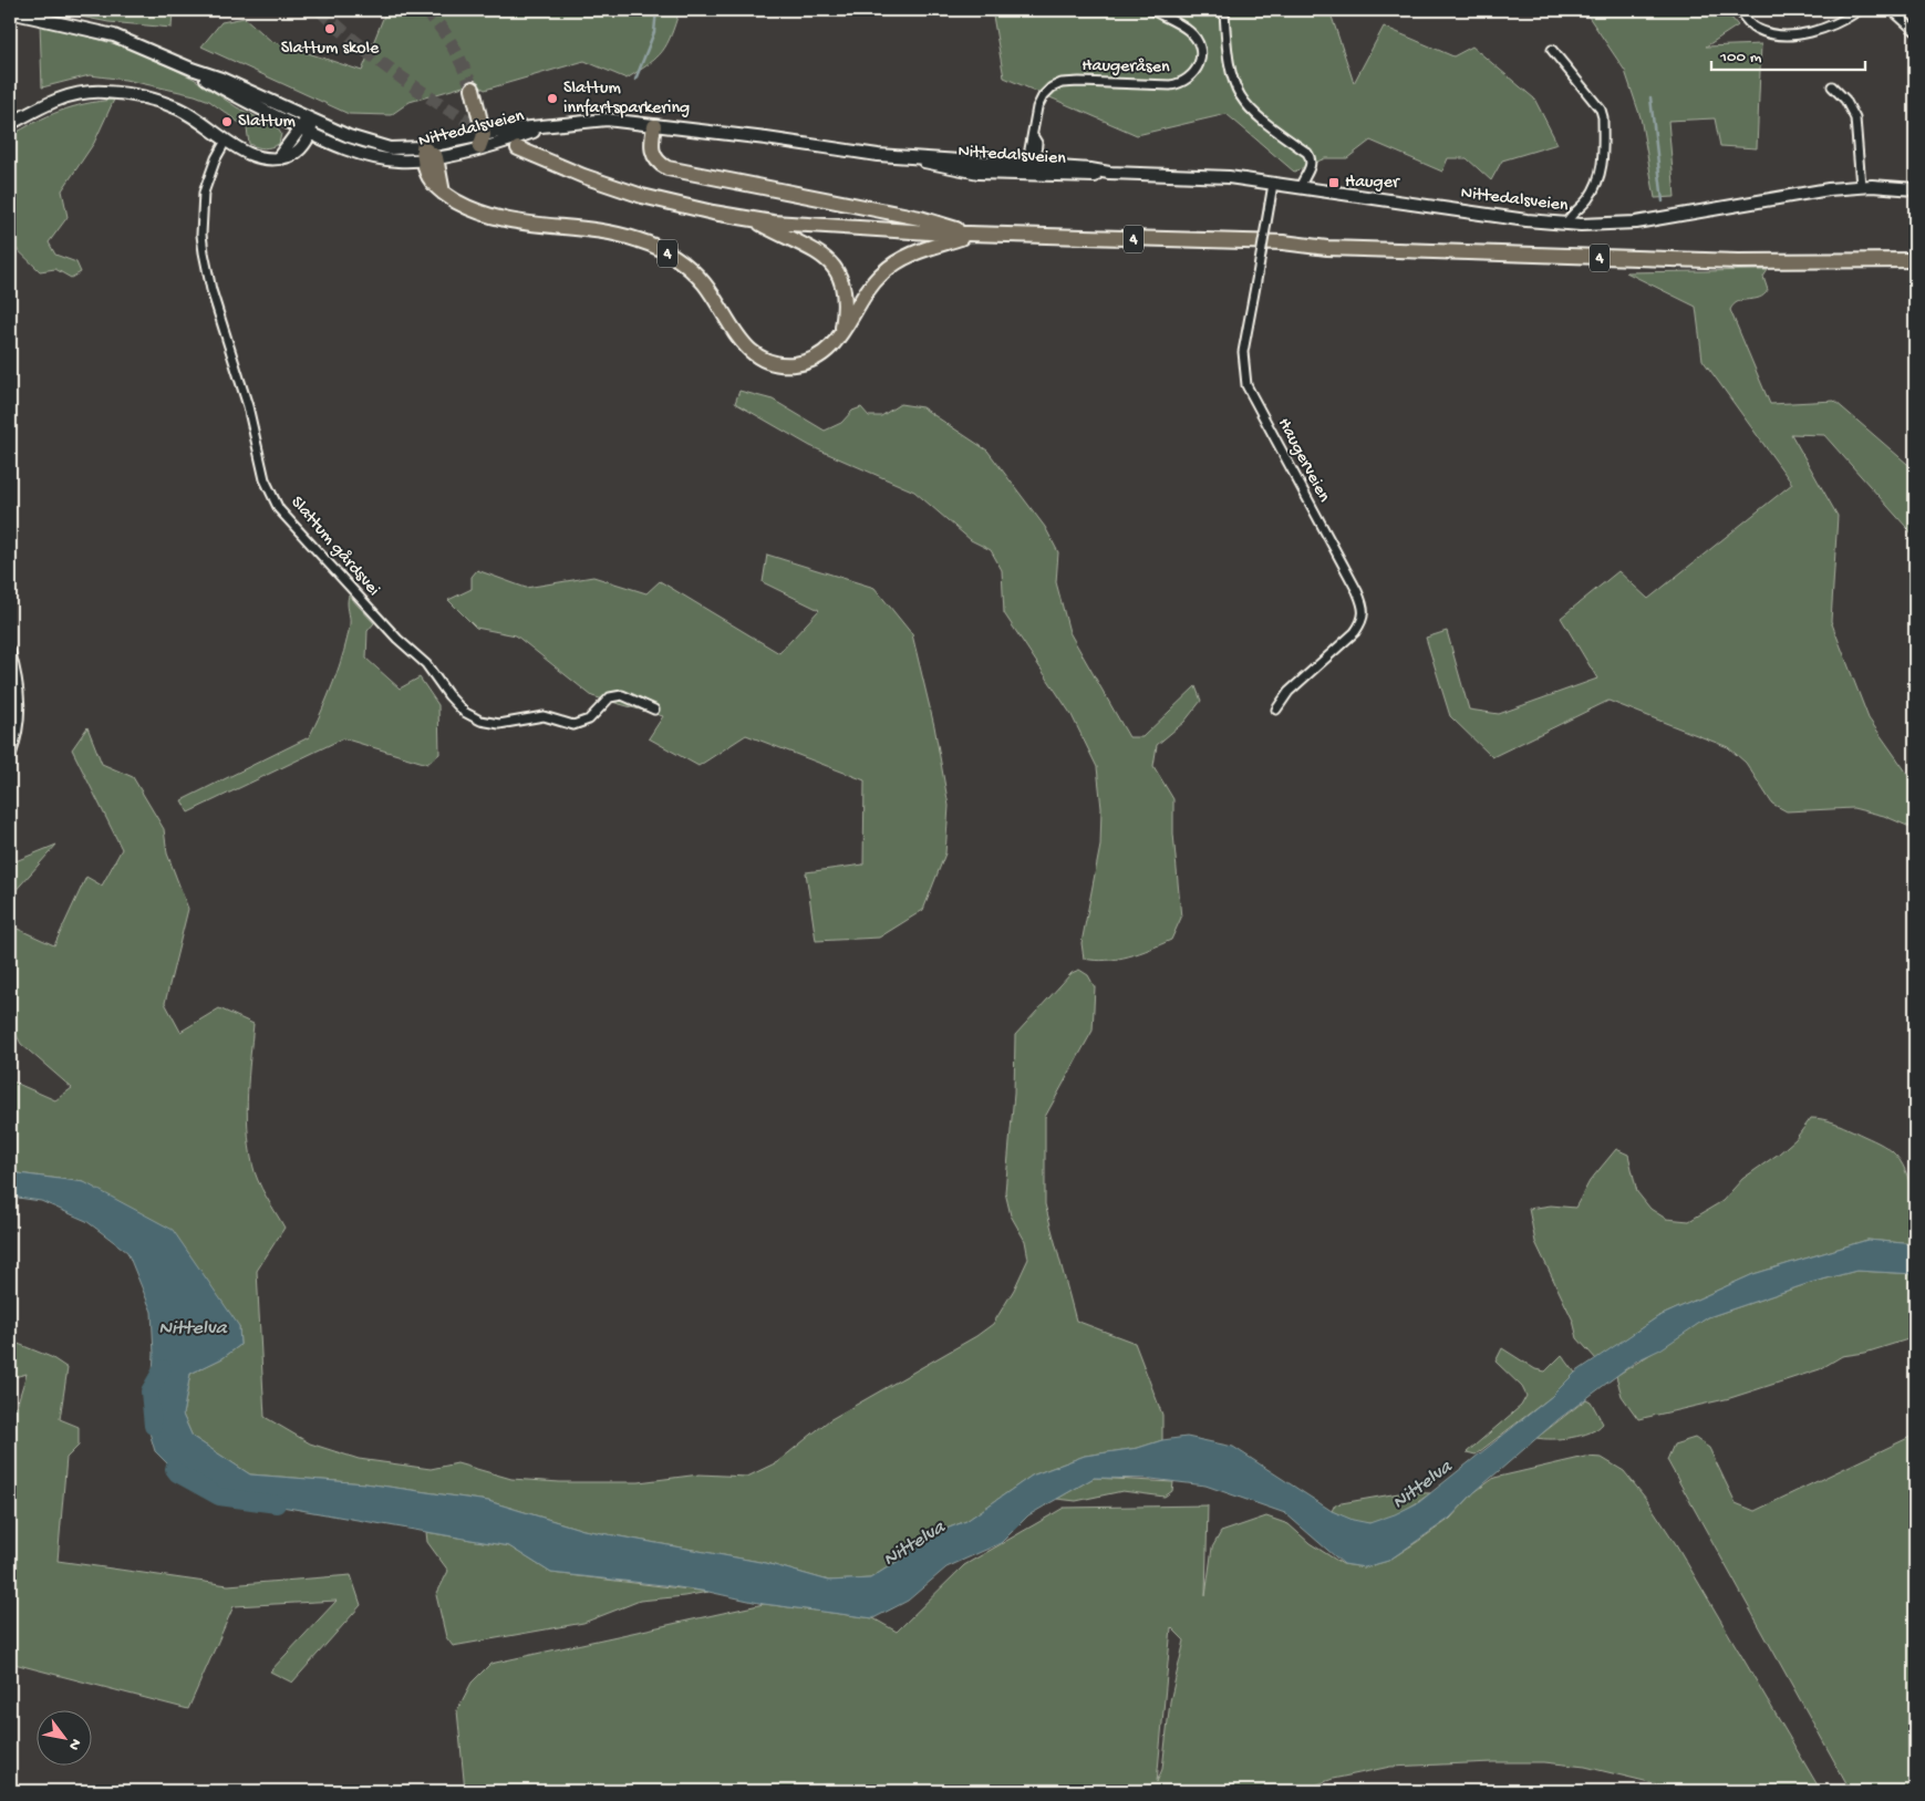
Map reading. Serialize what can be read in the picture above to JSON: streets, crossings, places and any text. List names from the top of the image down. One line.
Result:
{"streets":{"highway":["4"],"main road":["Nittedalsveien"],"street":["Haugeråsen","Haugerveien","Slattum gårdsvei"]},"crossings":[["Haugeråsen","Nittedalsveien"],["Nittedalsveien","4"],["Nittedalsveien","Haugerveien"]],"water":["Nittelva"],"places":{"other":["Slattum skole","Slattum innfartsparkering","Slattum"],"transit":["Hauger"]},"scale_bar":"100 m","north":"bottom right"}
